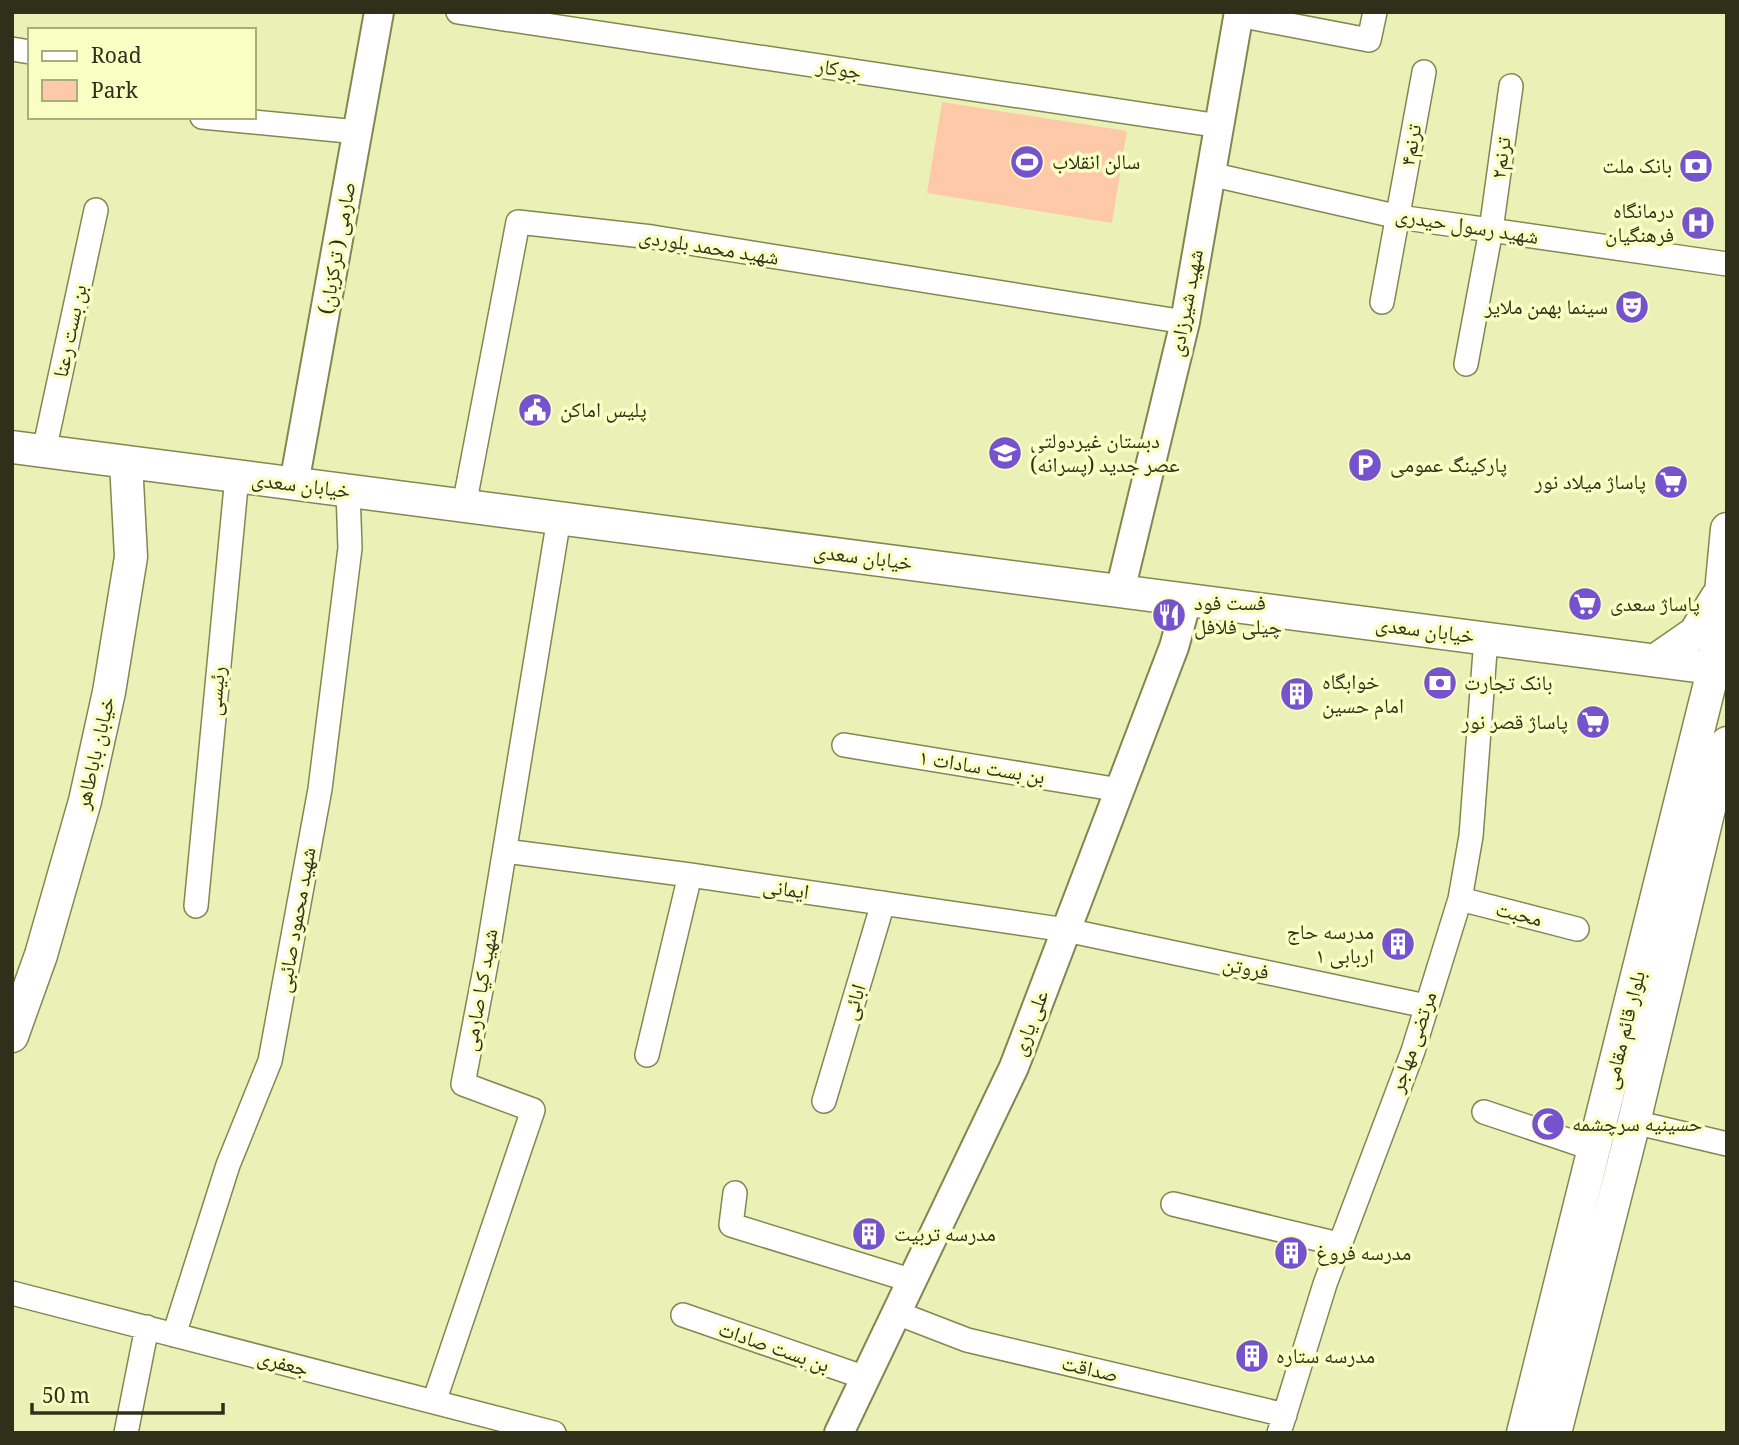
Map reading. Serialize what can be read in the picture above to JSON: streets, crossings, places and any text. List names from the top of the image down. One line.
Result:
{"streets":{"main road":["خیابان سعدی","خیابان باباطاهر","بلوار قائم مقامی"],"street":["جوکار","ترنم۴","ترنم۲","شهید رسول حیدری","شهید محمد بلوردی","صارمی ( ترکزبان)","شهید شیرزادی","بن بست رعنا","رئیسی","بن بست سادات ۱","ایمانی","محبت","شهید محمود صائبی","فروتن","شهید کیا صارمی","ابائی","علی یاری","مرتضی مهاجر","بن بست صادات","جعفری","صداقت"]},"crossings":[["جوکار","شهید شیرزادی"],["ترنم۴","شهید رسول حیدری"],["ترنم۲","شهید رسول حیدری"],["شهید رسول حیدری","شهید شیرزادی"],["شهید محمد بلوردی","شهید شیرزادی"],["شهید محمد بلوردی","خیابان سعدی"],["صارمی ( ترکزبان)","خیابان سعدی"],["شهید شیرزادی","خیابان سعدی"],["بن بست رعنا","خیابان سعدی"],["خیابان سعدی","رئیسی"],["خیابان سعدی","خیابان باباطاهر"],["خیابان سعدی","شهید محمود صائبی"],["خیابان سعدی","شهید کیا صارمی"],["خیابان سعدی","علی یاری"],["خیابان سعدی","بلوار قائم مقامی"],["خیابان سعدی","مرتضی مهاجر"],["بن بست سادات ۱","علی یاری"],["ایمانی","فروتن"],["ایمانی","شهید کیا صارمی"],["ایمانی","ابائی"],["ایمانی","علی یاری"],["محبت","مرتضی مهاجر"],["شهید محمود صائبی","جعفری"],["فروتن","علی یاری"],["فروتن","مرتضی مهاجر"],["شهید کیا صارمی","جعفری"],["علی یاری","بن بست صادات"],["علی یاری","صداقت"],["مرتضی مهاجر","صداقت"]],"places":{"sports":["سالن انقلاب"],"bank":["بانک ملت","بانک تجارت"],"hospital":["درمانگاه فرهنگیان"],"theatre":["سینما بهمن ملایر"],"public building":["پلیس اماکن"],"school or university":["دبستان غیردولتی عصر جدید (پسرانه)"],"parking":["پارکینگ عمومی"],"supermarket":["پاساژ میلاد نور","پاساژ سعدی","پاساژ قصر نور"],"restaurant":["فست فود چیلی فلافل"],"building":["خوابگاه امام حسین","مدرسه حاج اربابی ۱","مدرسه تربیت","مدرسه فروغ","مدرسه ستاره"],"mosque":["حسینیه سرچشمه"]},"legend":["Road","Park"],"scale_bar":"50 m"}
